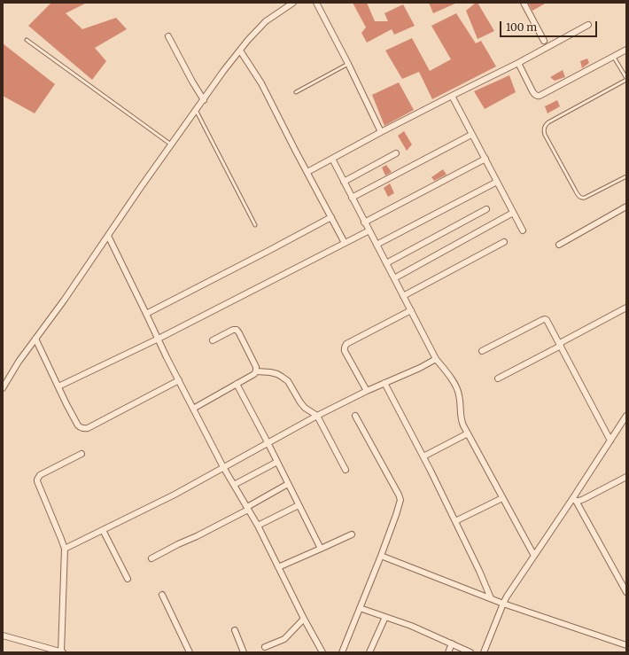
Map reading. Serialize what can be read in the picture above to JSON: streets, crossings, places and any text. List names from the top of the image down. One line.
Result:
{"scale_bar":"100 m"}
